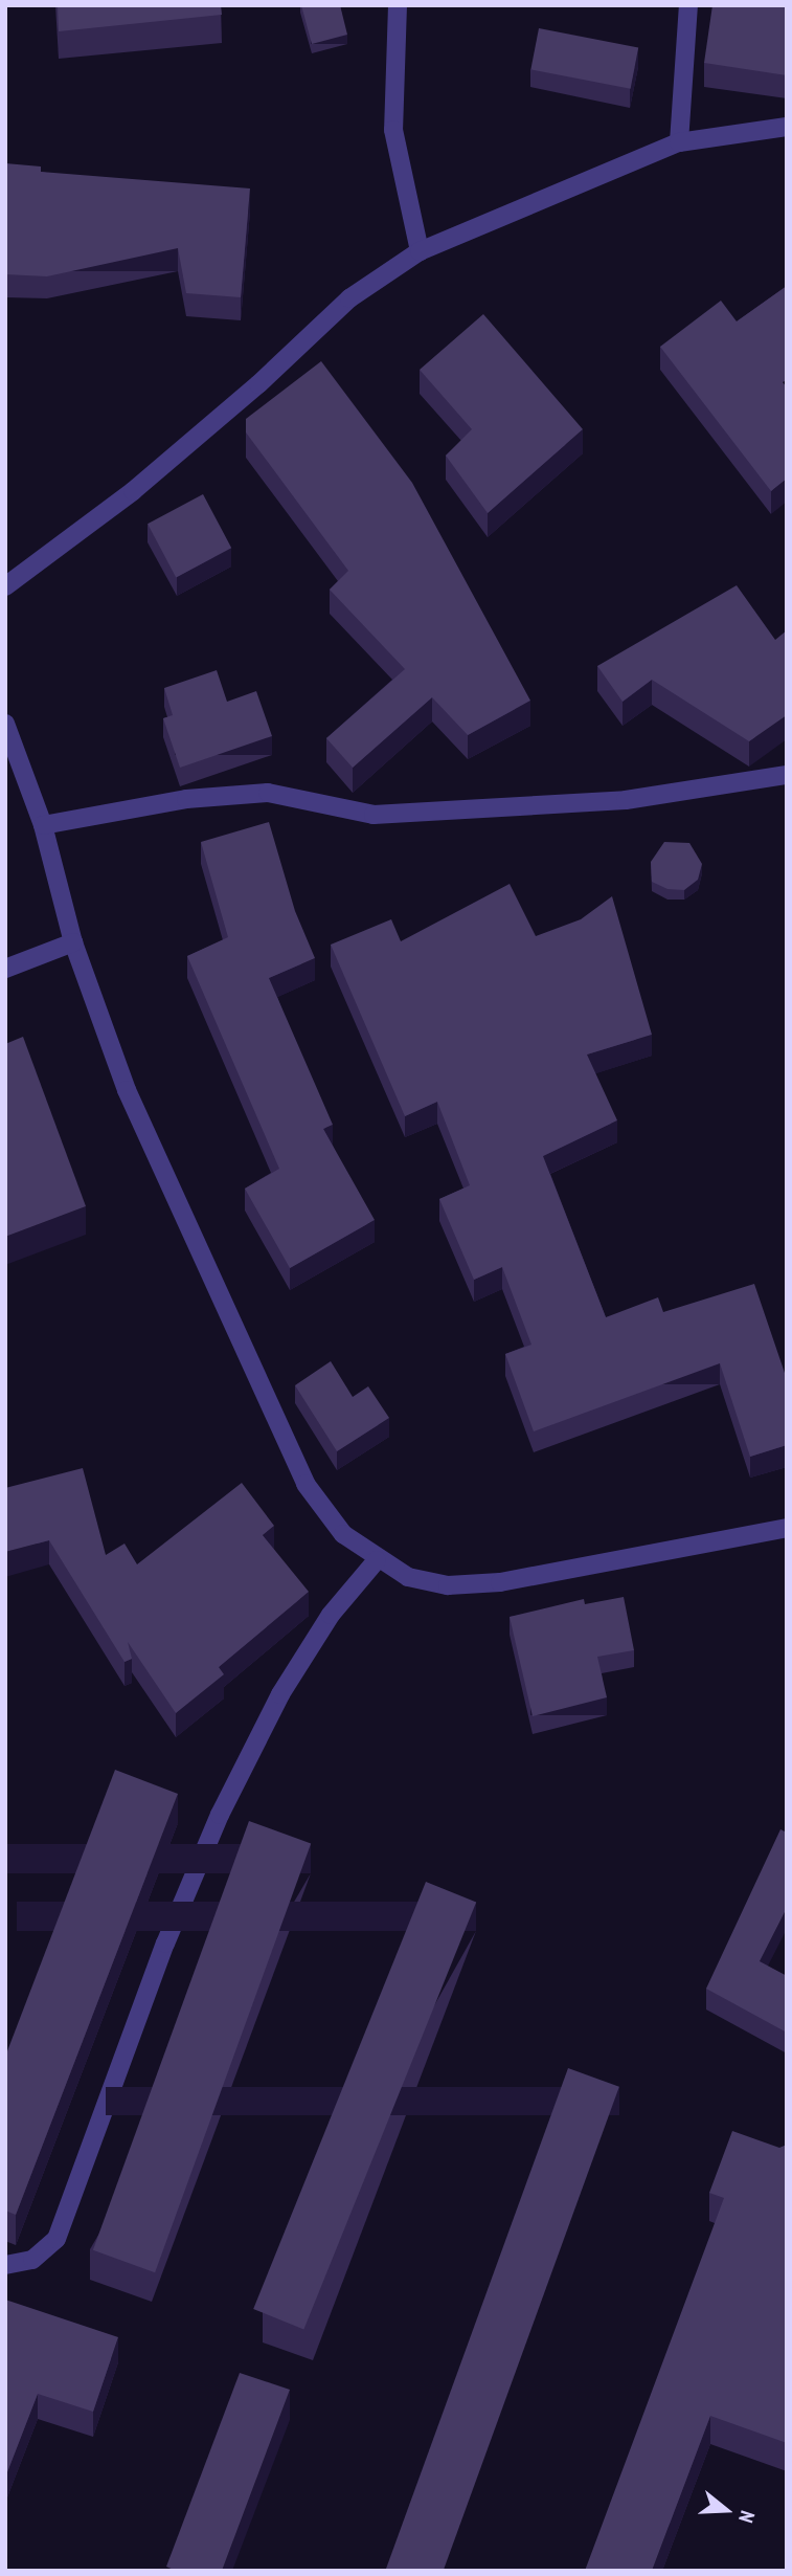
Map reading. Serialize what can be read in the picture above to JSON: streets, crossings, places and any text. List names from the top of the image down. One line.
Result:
{"north":"right"}
